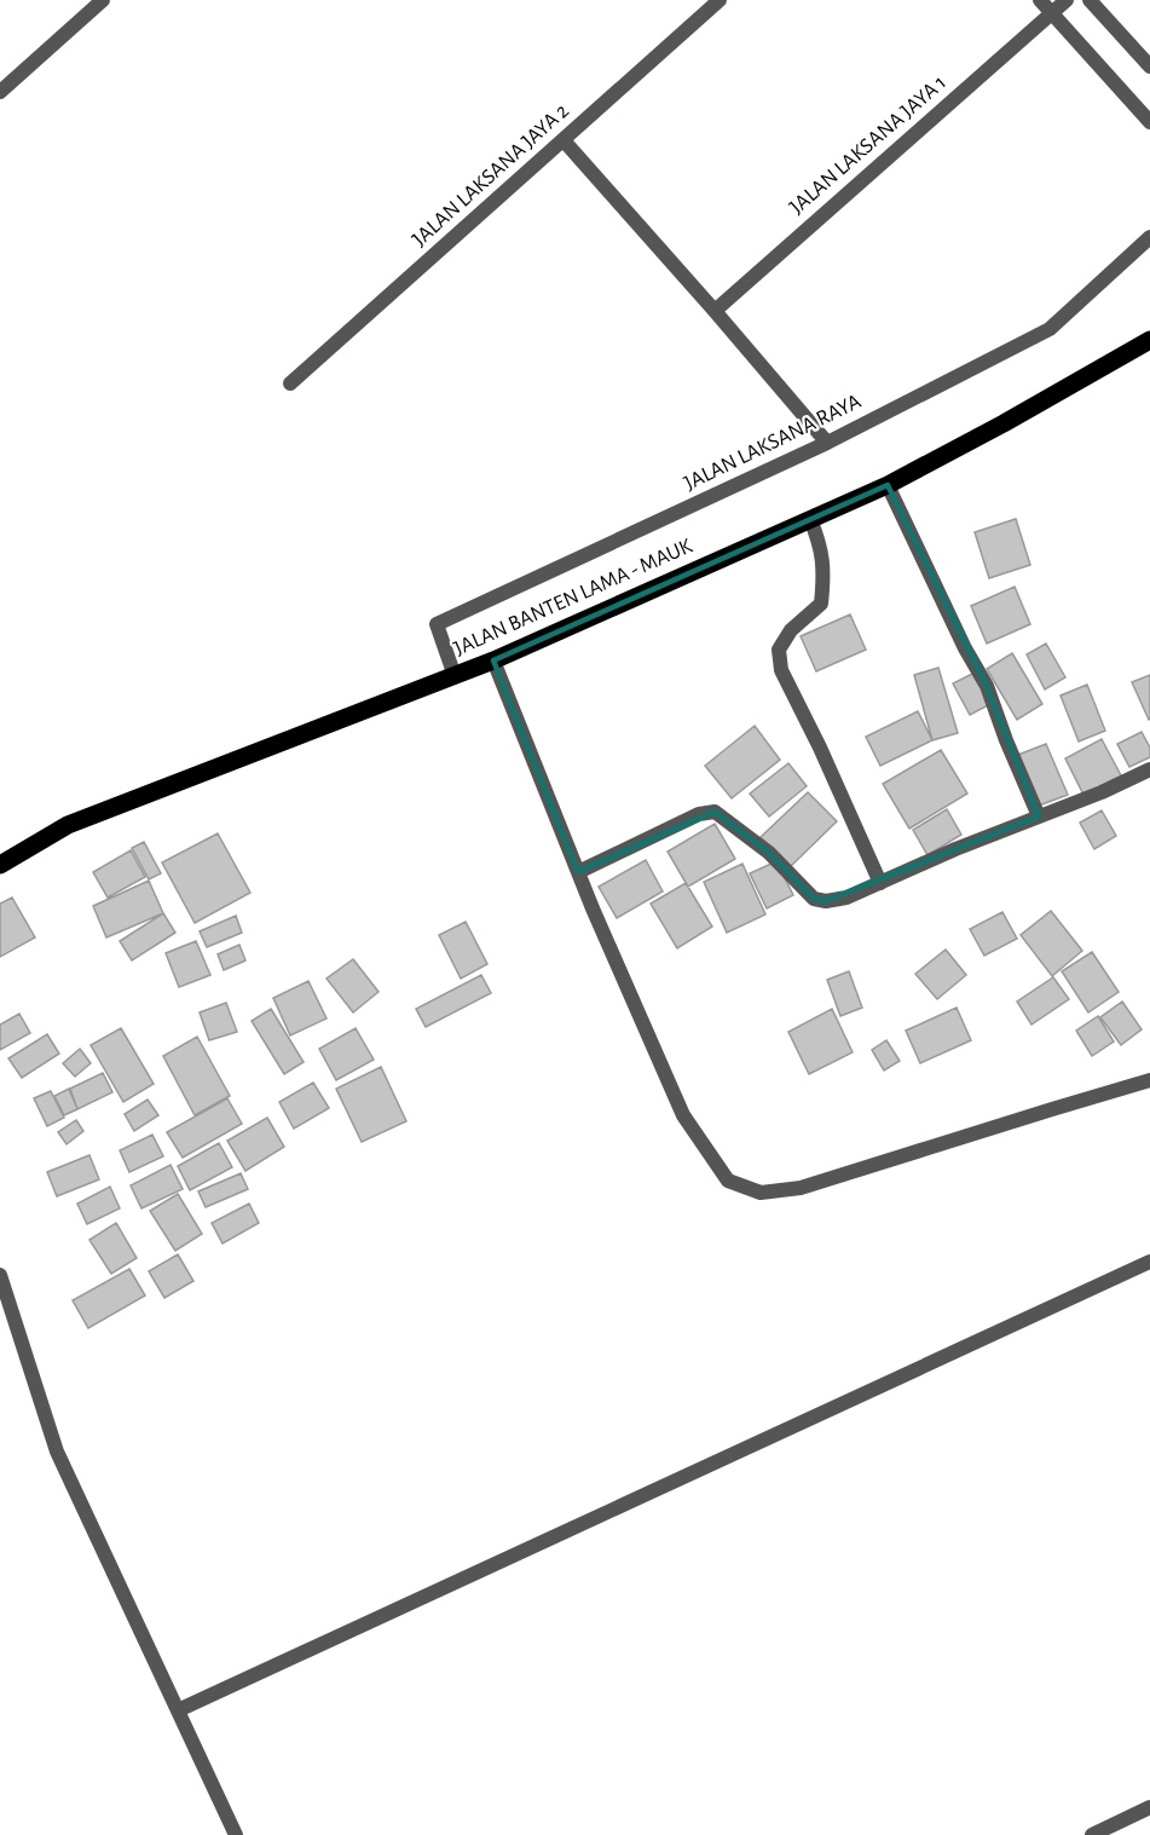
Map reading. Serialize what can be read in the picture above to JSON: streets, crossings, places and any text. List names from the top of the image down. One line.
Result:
{"streets":{"main road":["JALAN BANTEN LAMA - MAUK"],"street":["JALAN LAKSANA JAYA 1","JALAN LAKSANA JAYA 2","JALAN LAKSANA RAYA"]},"crossings":[["JALAN LAKSANA RAYA","JALAN BANTEN LAMA - MAUK"]]}
